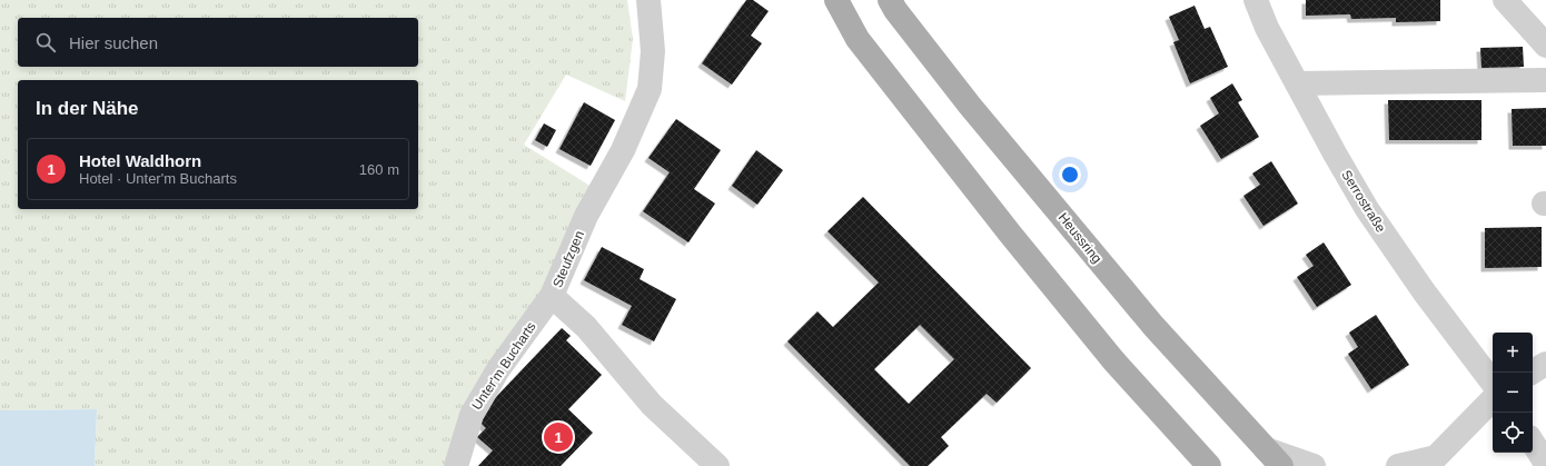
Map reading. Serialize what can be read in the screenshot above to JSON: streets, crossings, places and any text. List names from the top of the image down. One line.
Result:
{"streets":{"main road":["Heussring"],"street":["Serrostraße","Steufzgen","Unter'm Bucharts"]},"crossings":[["Steufzgen","Unter'm Bucharts"]],"page":{"search":"Hier suchen","heading":"In der Nähe","list":[{"mark":"1","name":"Hotel Waldhorn","note":"Hotel · Unter'm Bucharts","value":"160 m"}],"map_buttons":["+","−"],"pins":"1"}}
